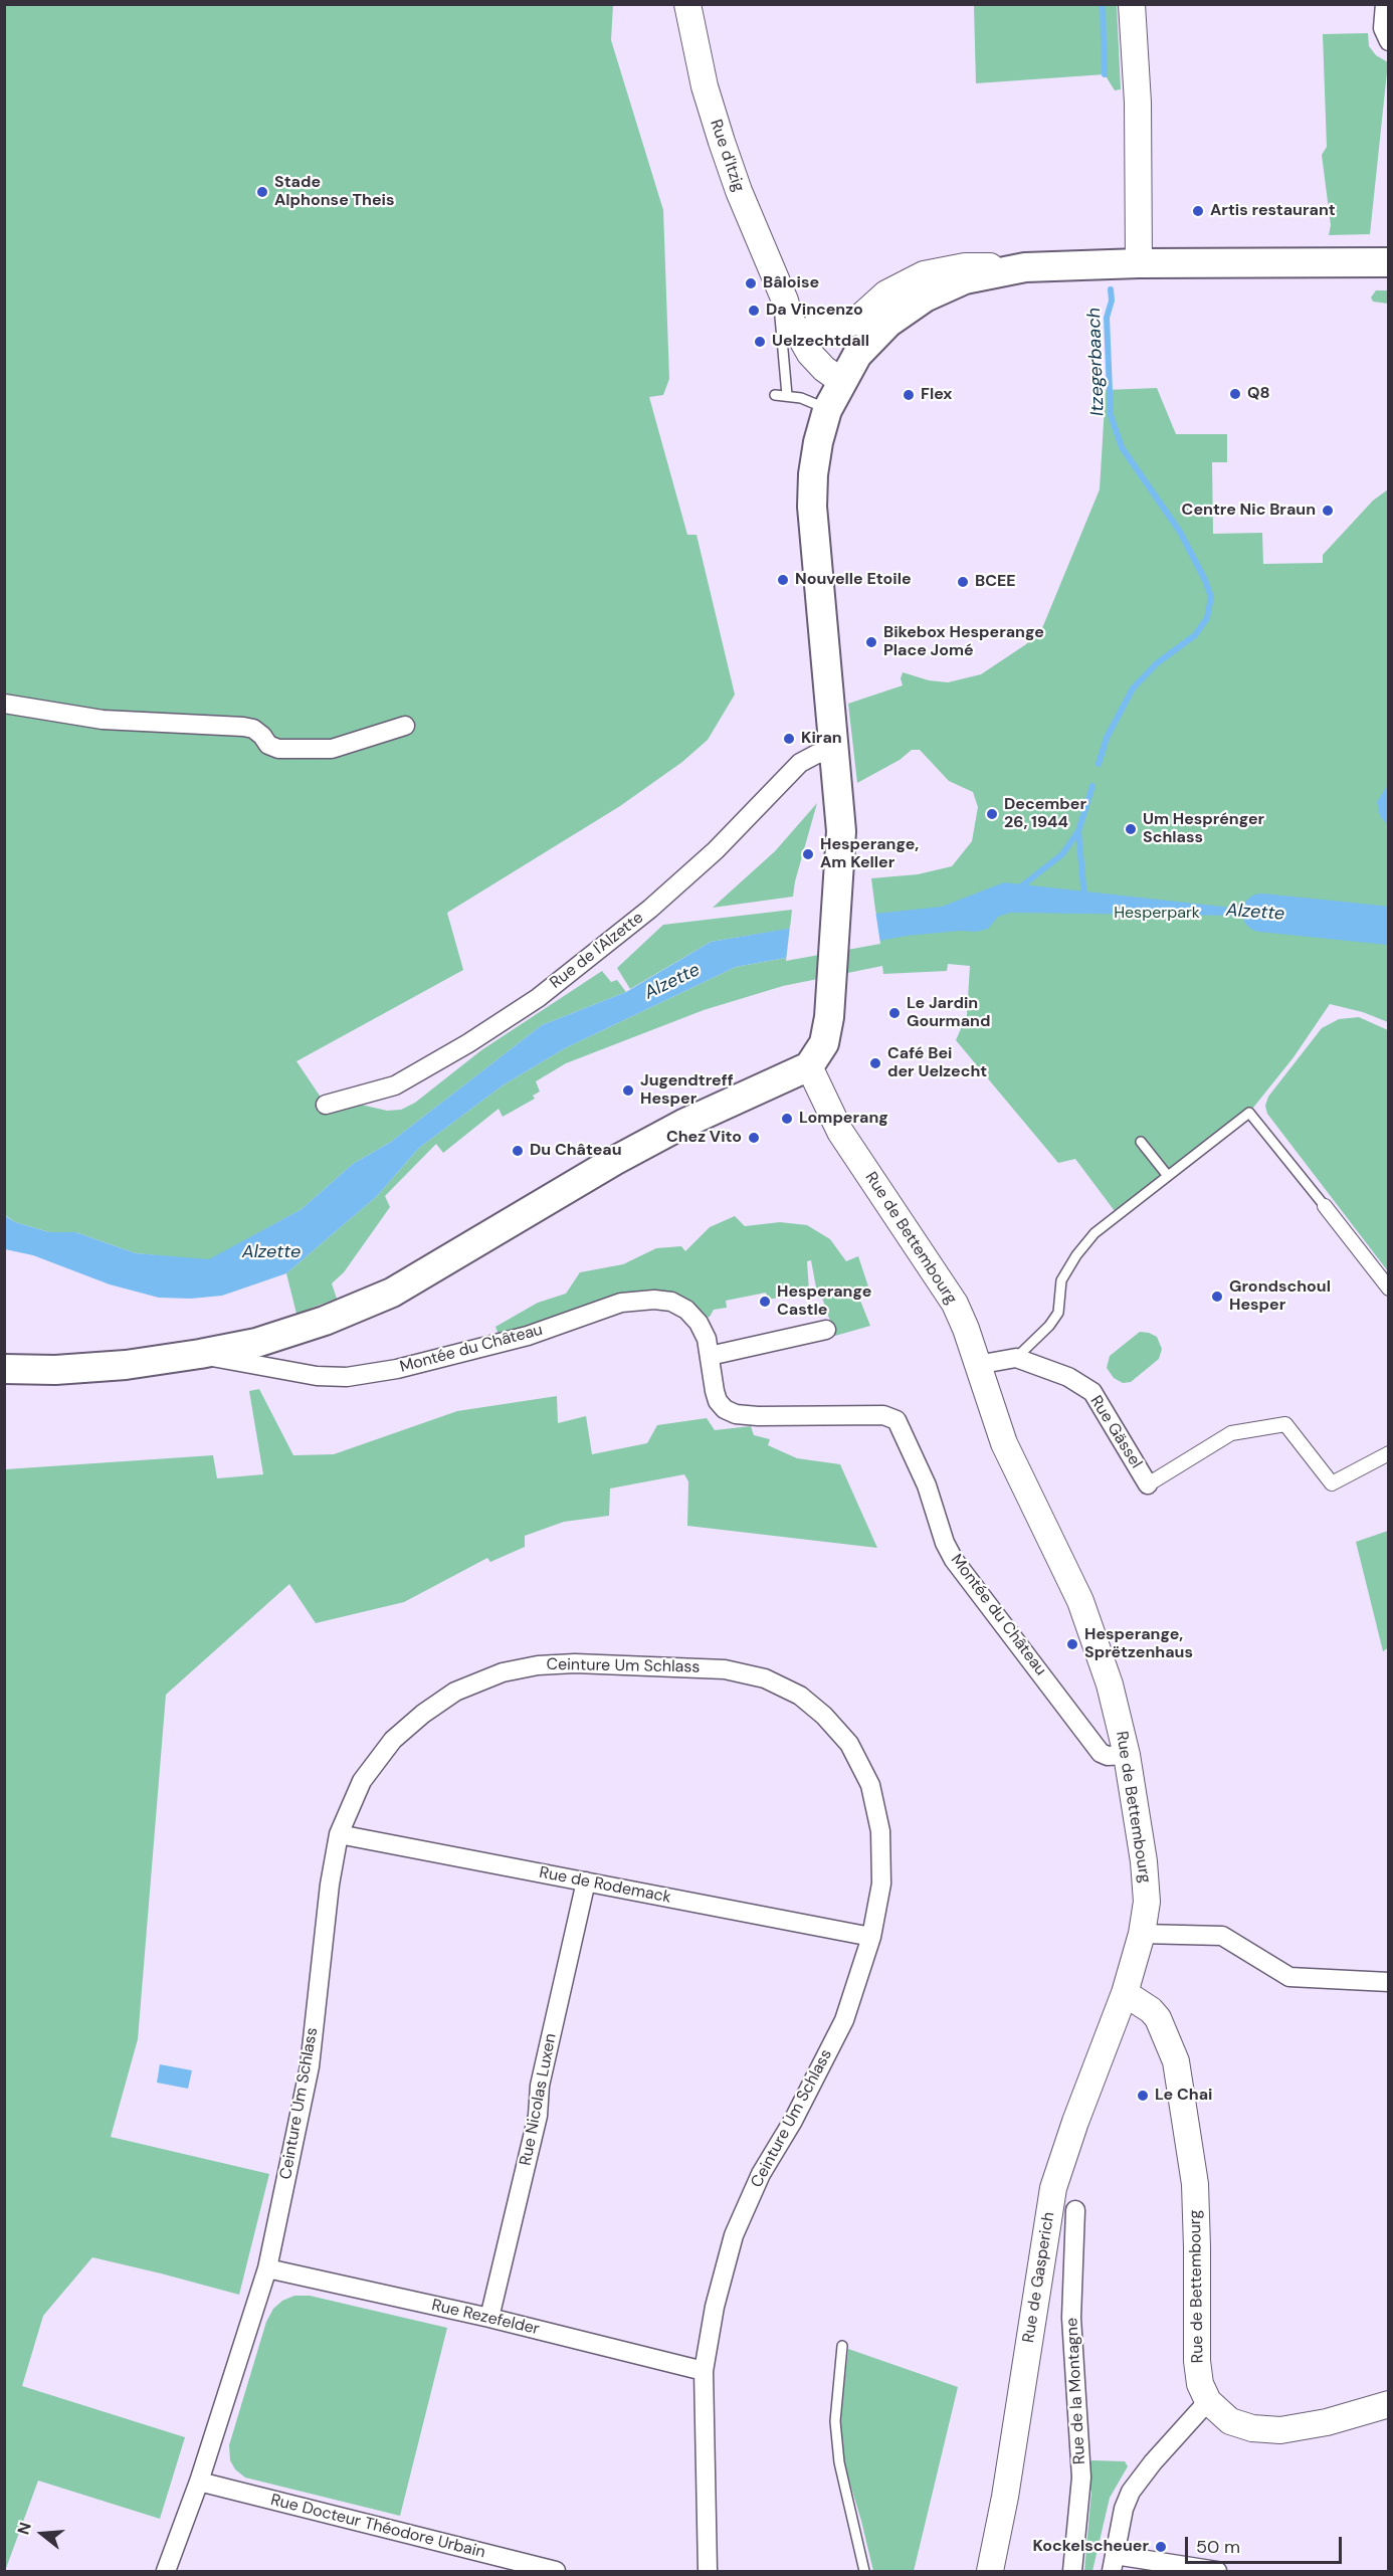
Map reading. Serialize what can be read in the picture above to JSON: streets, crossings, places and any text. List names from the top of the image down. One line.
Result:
{"streets":{"main road":["Rue d'Itzig","Rue de Bettembourg","Rue de Gasperich"],"street":["Rue de l'Alzette","Montée du Château","Rue Gässel","Ceinture Um Schlass","Rue de Rodemack","Rue Nicolas Luxen","Rue Rezefelder","Rue de la Montagne","Rue Docteur Théodore Urbain"]},"crossings":[["Rue de Bettembourg","Montée du Château"],["Rue de Bettembourg","Rue de Gasperich"],["Ceinture Um Schlass","Rue de Rodemack"],["Ceinture Um Schlass","Rue Rezefelder"],["Ceinture Um Schlass","Rue Docteur Théodore Urbain"],["Rue de Rodemack","Rue Nicolas Luxen"],["Rue Nicolas Luxen","Rue Rezefelder"]],"water":["Itzegerbaach","Alzette"],"parks":["Hesperpark"],"places":["Stade Alphonse Theis","Artis restaurant","Bâloise","Da Vincenzo","Uelzechtdall","Q8","Flex","Centre Nic Braun","Nouvelle Etoile","BCEE","Bikebox Hesperange Place Jomé","Kiran","December 26, 1944","Um Hesprénger Schlass","Hesperange, Am Keller","Le Jardin Gourmand","Café Bei der Uelzecht","Jugendtreff Hesper","Lomperang","Chez Vito","Du Château","Grondschoul Hesper","Hesperange Castle","Hesperange, Sprëtzenhaus","Le Chai","Kockelscheuer"],"scale_bar":"50 m","north":"left"}
